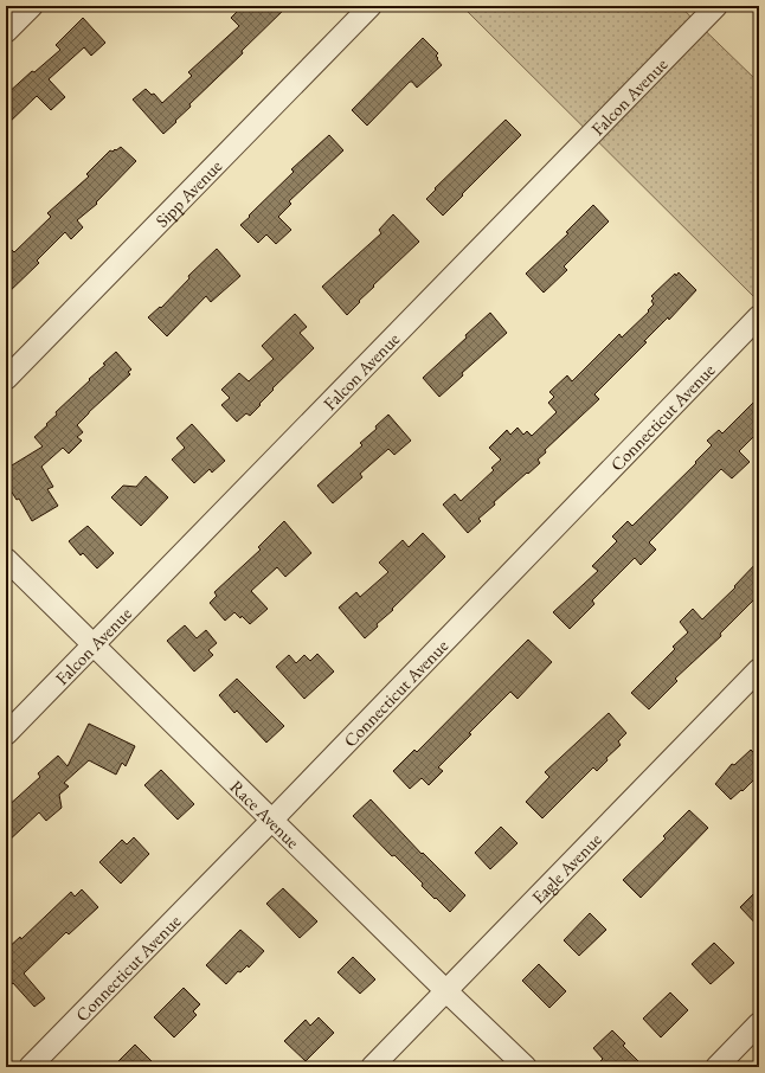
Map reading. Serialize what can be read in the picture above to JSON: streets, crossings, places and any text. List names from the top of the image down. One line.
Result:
{"streets":{"street":["Falcon Avenue","Sipp Avenue","Connecticut Avenue","Race Avenue","Eagle Avenue"]},"crossings":[["Falcon Avenue","Race Avenue"],["Connecticut Avenue","Race Avenue"],["Race Avenue","Eagle Avenue"]]}
